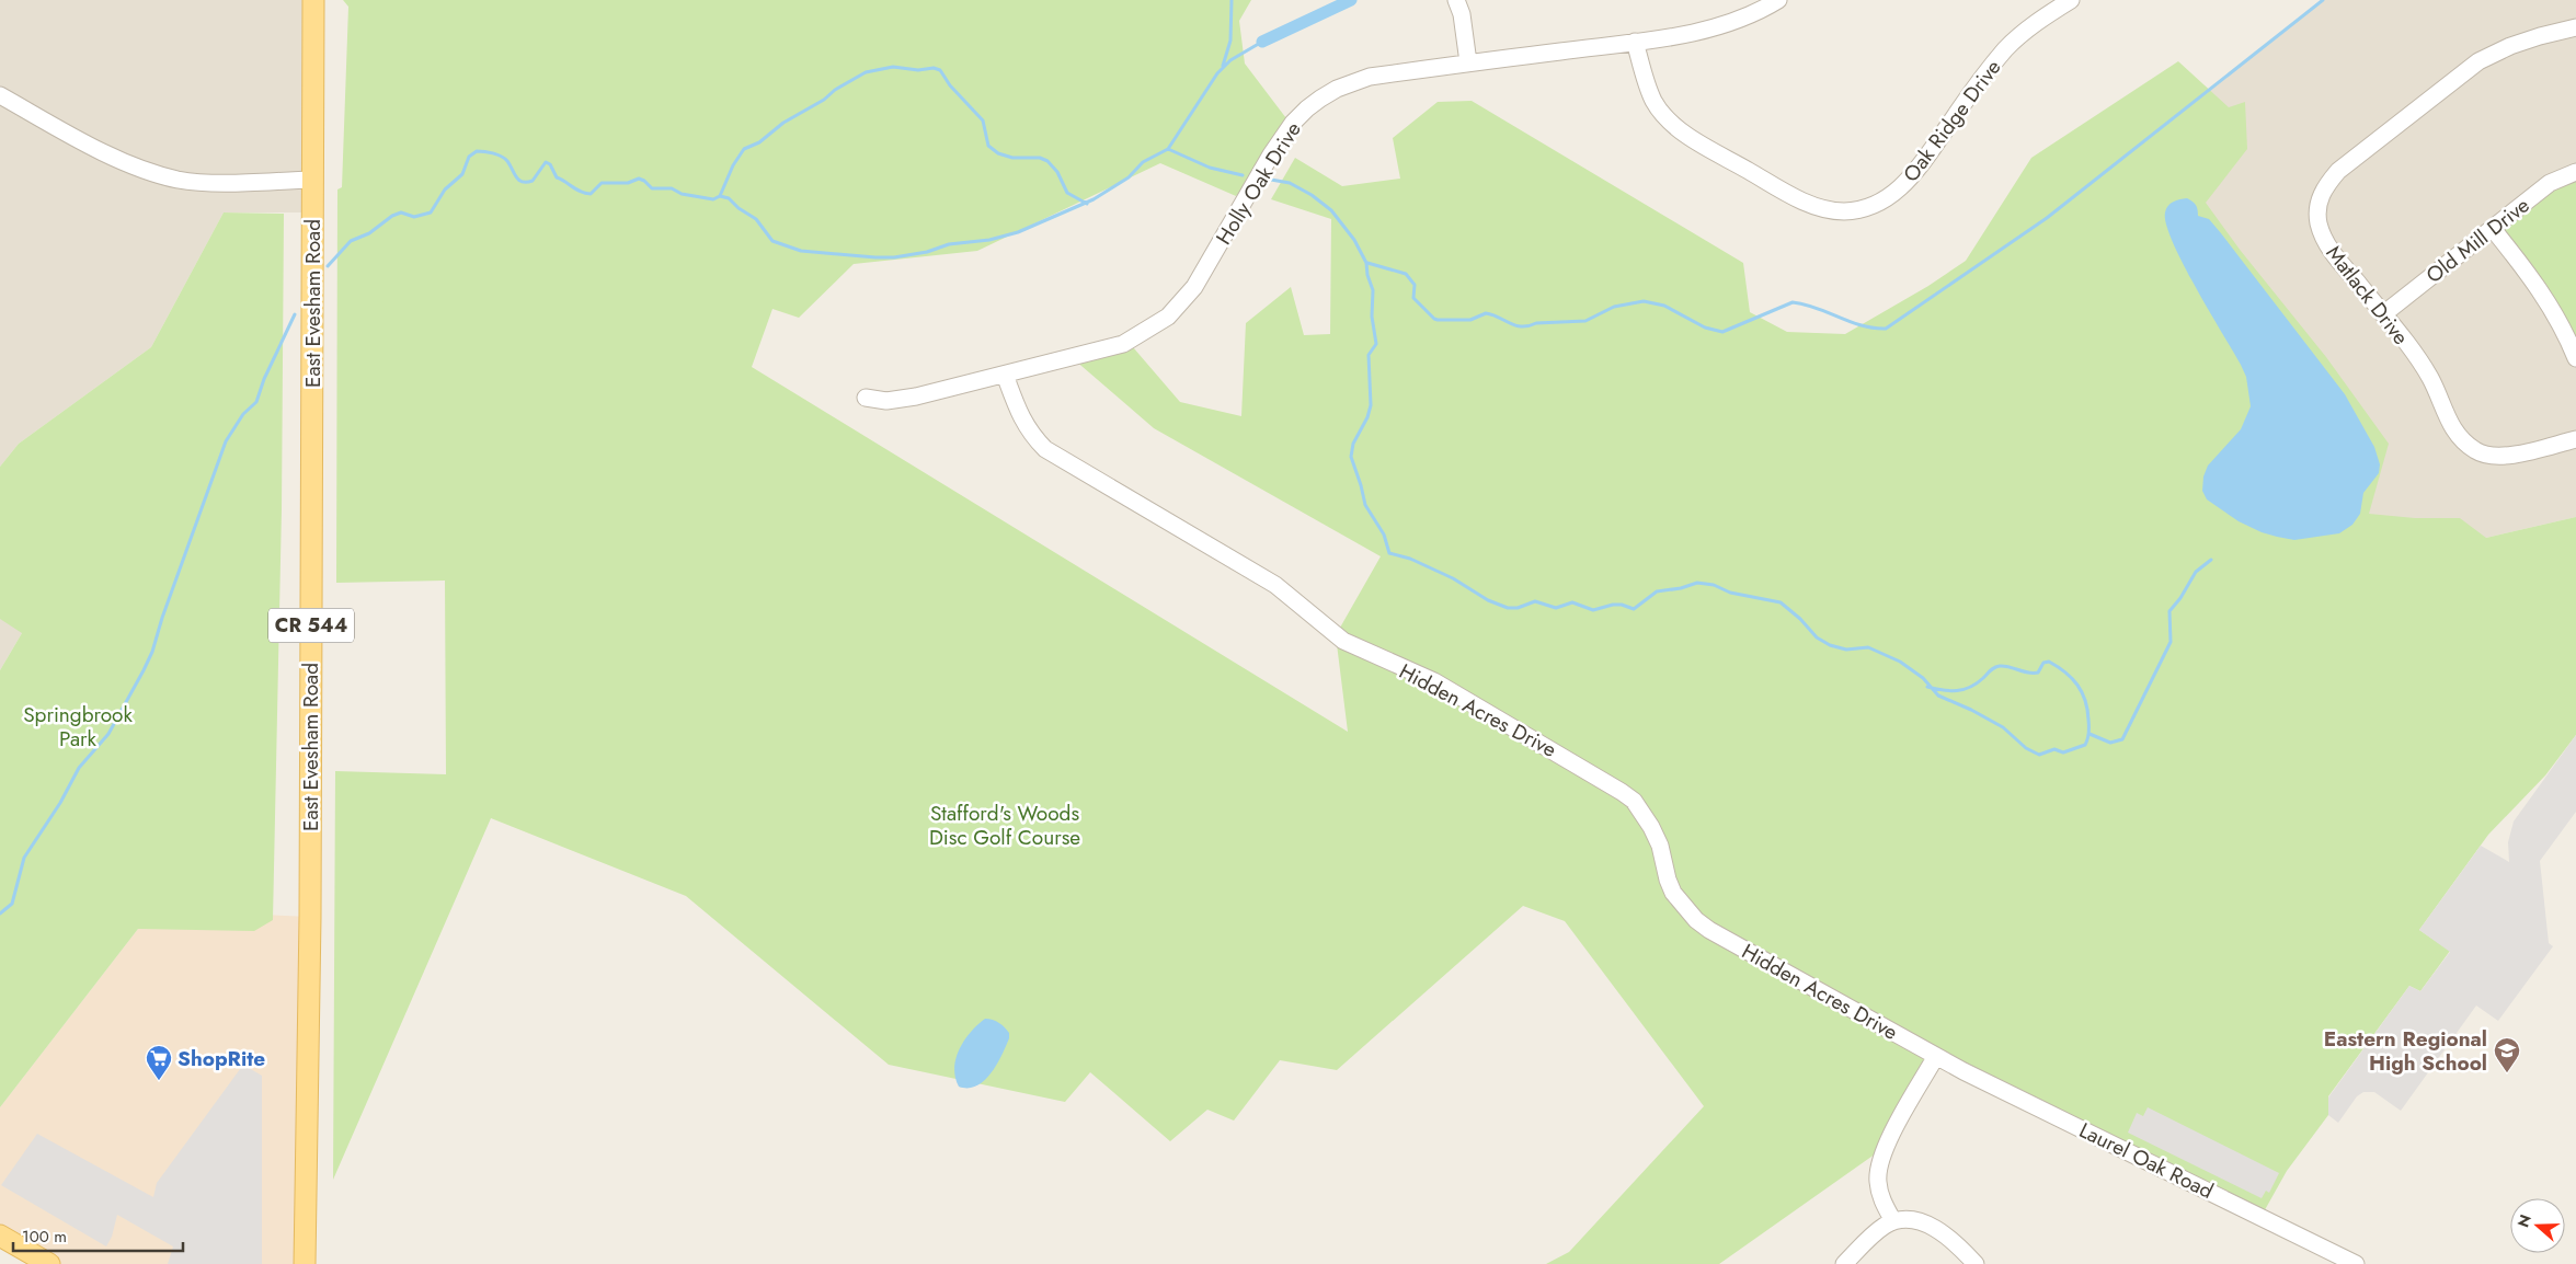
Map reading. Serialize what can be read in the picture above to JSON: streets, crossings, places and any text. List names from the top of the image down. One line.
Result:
{"streets":{"main road":["East Evesham Road","CR 544"],"street":["Oak Ridge Drive","Holly Oak Drive","Old Mill Drive","Matlack Drive","Hidden Acres Drive","Laurel Oak Road"]},"crossings":[["Oak Ridge Drive","Holly Oak Drive"],["Holly Oak Drive","Hidden Acres Drive"],["Old Mill Drive","Matlack Drive"],["Hidden Acres Drive","Laurel Oak Road"]],"parks":["Springbrook Park","Stafford's Woods Disc Golf Course"],"places":{"school or university":["Eastern Regional High School"],"supermarket":["ShopRite"]},"scale_bar":"100 m","north":"left"}
